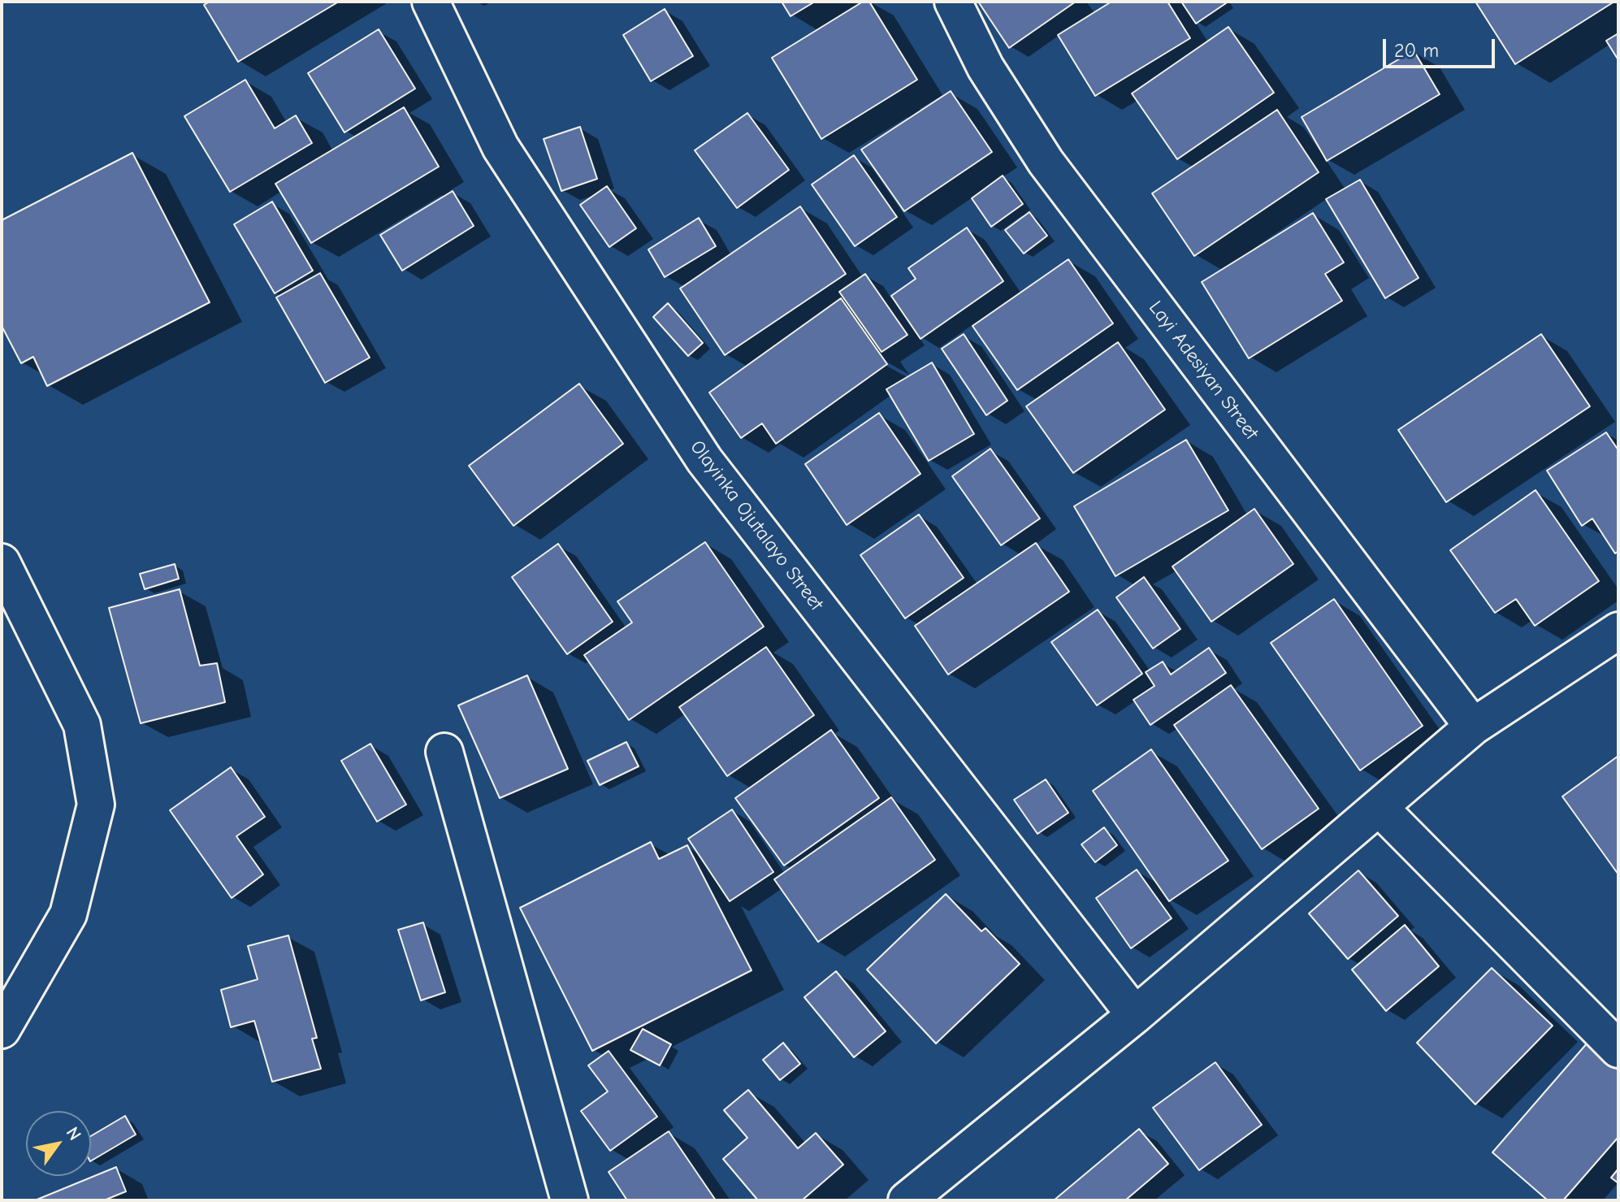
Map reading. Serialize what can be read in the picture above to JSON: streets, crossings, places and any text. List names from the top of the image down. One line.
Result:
{"streets":{"street":["Layi Adesiyan Street","Olayinka Ojutalayo Street"]},"scale_bar":"20 m","north":"top right"}
